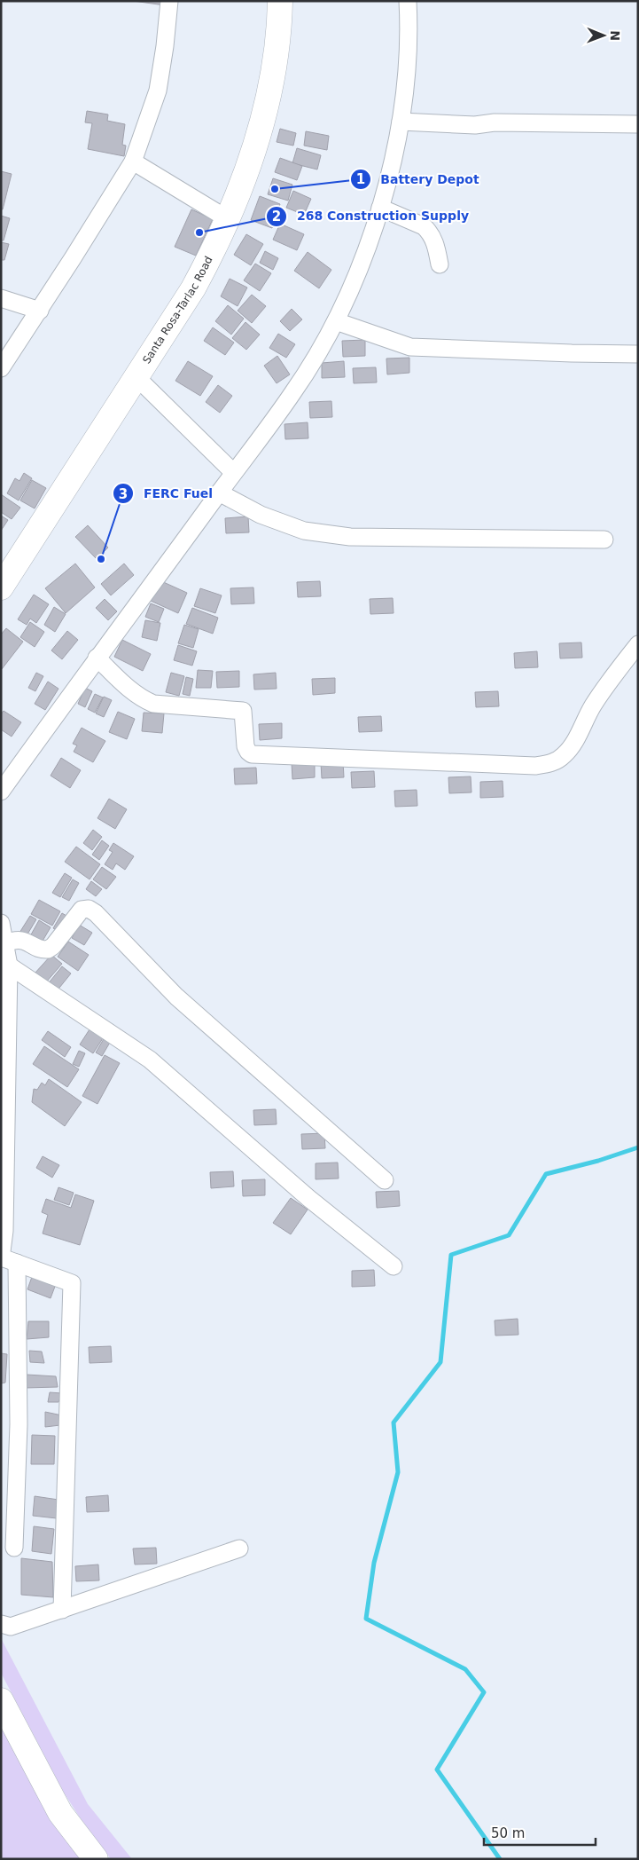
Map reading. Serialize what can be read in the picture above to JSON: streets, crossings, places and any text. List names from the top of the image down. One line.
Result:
{"streets":{"highway":["Santa Rosa-Tarlac Road"]},"places":["Battery Depot","268 Construction Supply","FERC Fuel"],"scale_bar":"50 m","north":"right"}
